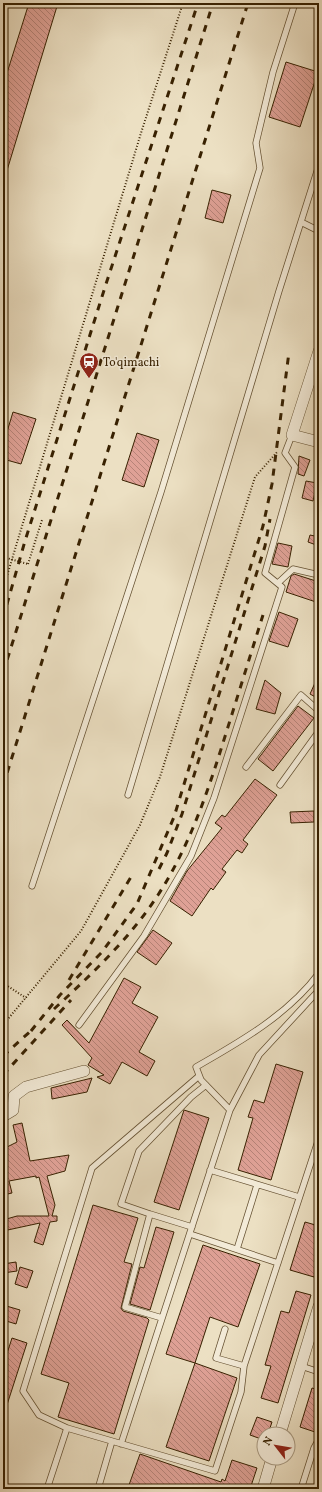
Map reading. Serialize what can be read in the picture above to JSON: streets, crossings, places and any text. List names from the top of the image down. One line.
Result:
{"places":{"station":["To'qimachi"]},"north":"top left"}
